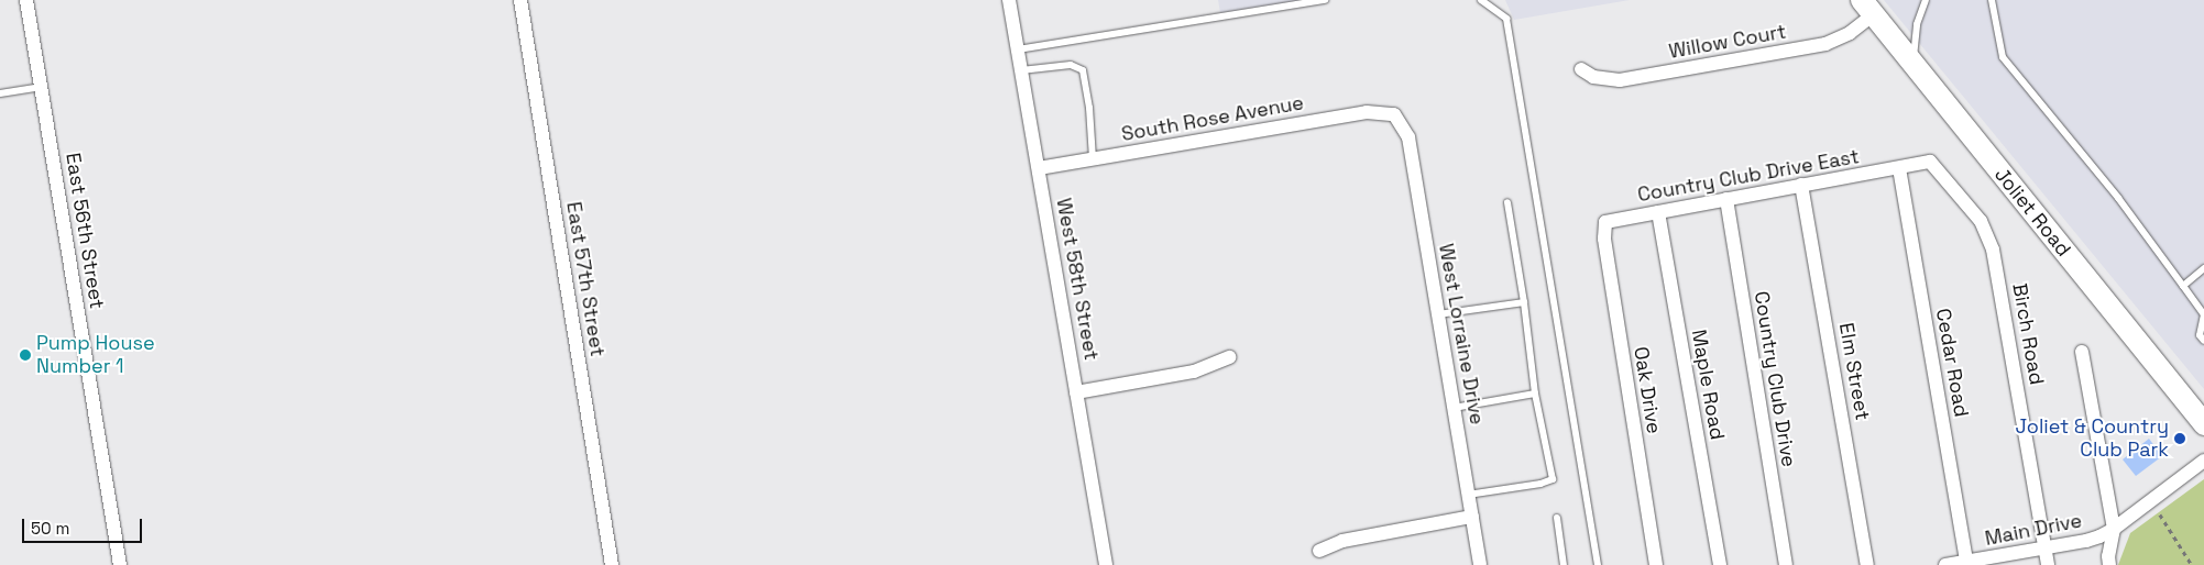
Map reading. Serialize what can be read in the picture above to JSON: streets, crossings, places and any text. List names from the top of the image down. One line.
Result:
{"streets":{"main road":["Joliet Road"],"street":["Willow Court","South Rose Avenue","Country Club Drive East","East 56th Street","East 57th Street","West 58th Street","West Lorraine Drive","Birch Road","Cedar Road","Elm Street","Country Club Drive","Maple Road","Oak Drive","Main Drive"]},"crossings":[["Willow Court","Joliet Road"],["South Rose Avenue","West 58th Street"],["South Rose Avenue","West Lorraine Drive"],["Country Club Drive East","Birch Road"],["Country Club Drive East","Cedar Road"],["Country Club Drive East","Elm Street"],["Country Club Drive East","Country Club Drive"],["Country Club Drive East","Maple Road"],["Country Club Drive East","Oak Drive"],["Birch Road","Cedar Road"],["Birch Road","Main Drive"],["Cedar Road","Main Drive"]],"places":["Pump House Number 1","Joliet & Country Club Park"],"scale_bar":"50 m"}
